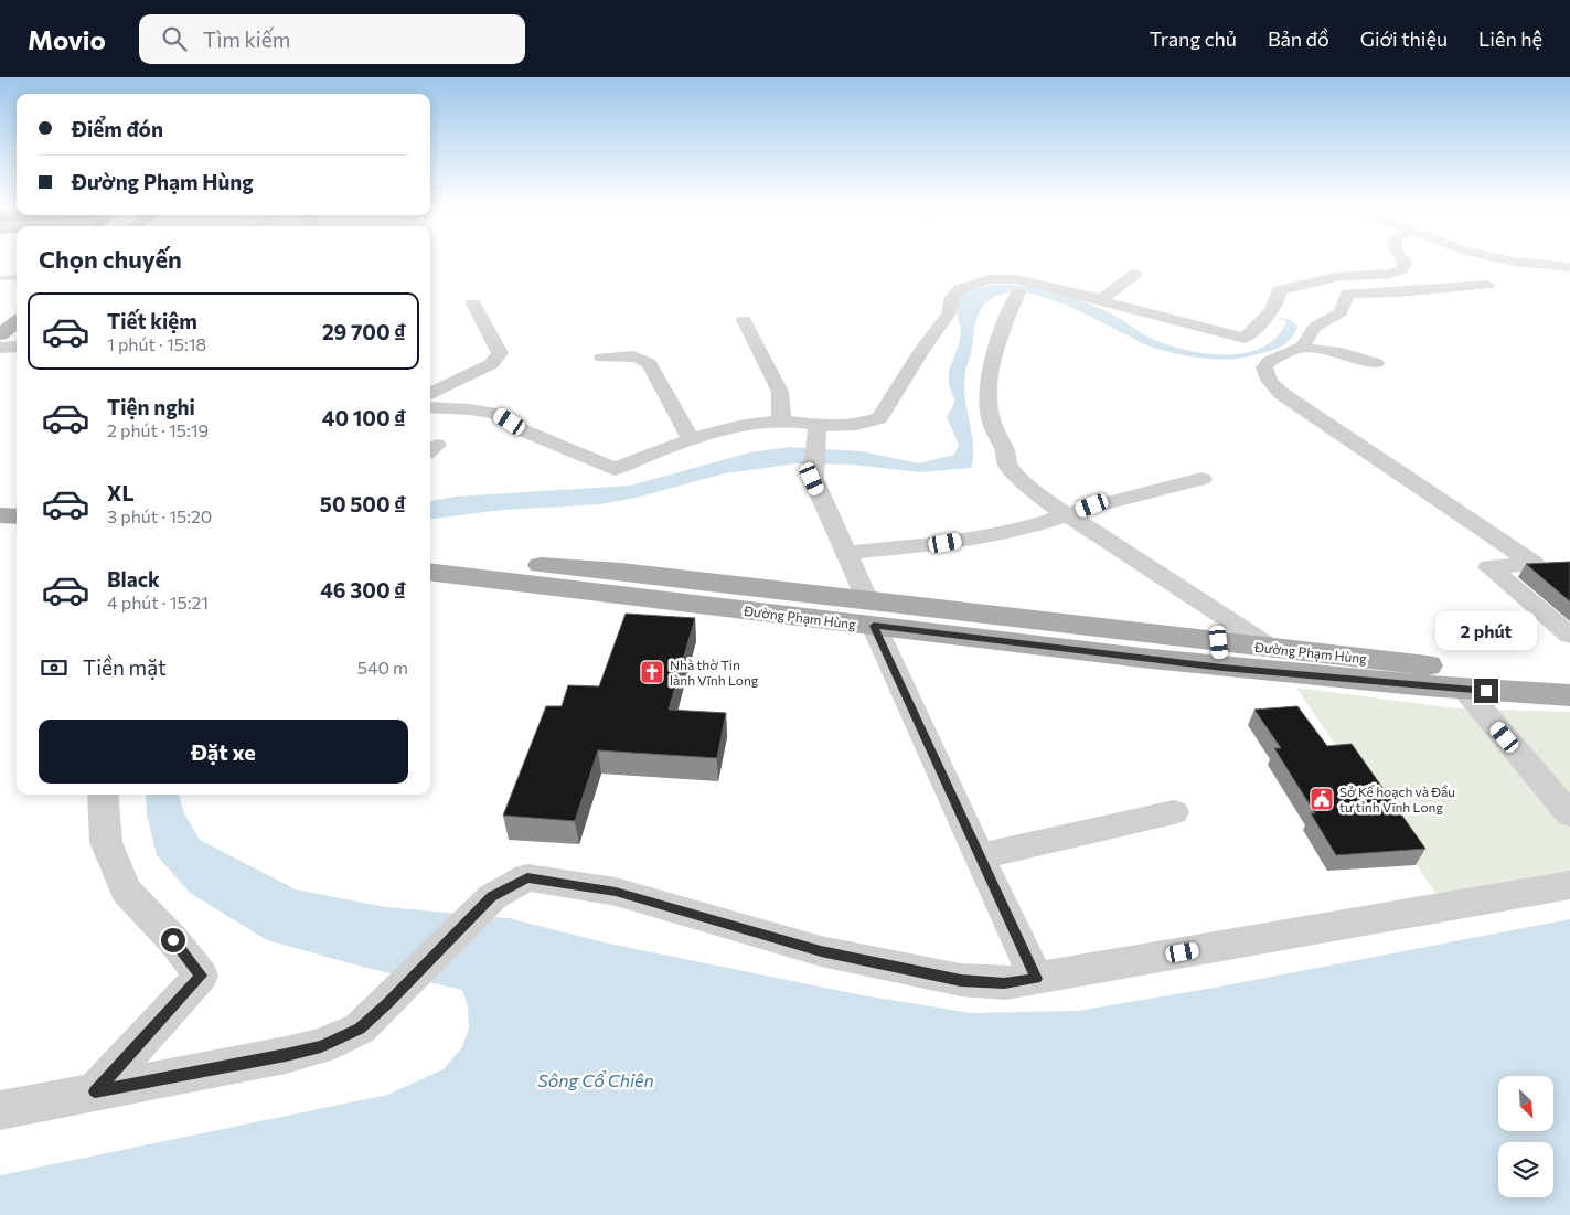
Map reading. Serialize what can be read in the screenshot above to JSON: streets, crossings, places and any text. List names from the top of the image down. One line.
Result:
{"streets":{"main road":["Đường Phạm Hùng"]},"water":["Sông Cổ Chiên"],"places":{"church":["Nhà thờ Tin lành Vĩnh Long"],"public building":["Sở Kế hoạch và Đầu tư tỉnh Vĩnh Long"]},"north":"bottom right","page":{"header":"Movio","search":"Tìm kiếm","nav":["Trang chủ","Bản đồ","Giới thiệu","Liên hệ"],"banner":["Điểm đón","Đường Phạm Hùng"],"heading":"Chọn chuyến","list":[{"name":"Tiết kiệm","note":"1 phút · 15:18","value":"29 700 ₫"},{"name":"Tiện nghi","note":"2 phút · 15:19","value":"40 100 ₫"},{"name":"XL","note":"3 phút · 15:20","value":"50 500 ₫"},{"name":"Black","note":"4 phút · 15:21","value":"46 300 ₫"}],"bubble":"2 phút","pay":["Tiền mặt","540 m"],"buttons":"Đặt xe"}}
